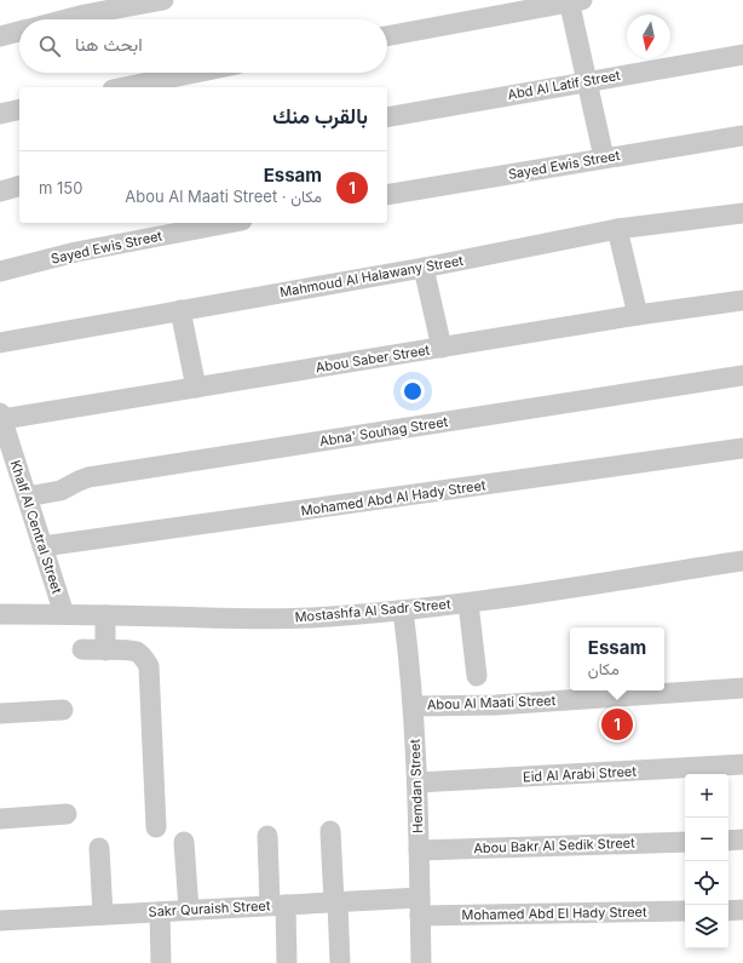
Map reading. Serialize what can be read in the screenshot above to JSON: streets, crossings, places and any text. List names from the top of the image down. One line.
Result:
{"streets":{"street":["Abd Al Latif Street","Sayed Ewis Street","Mahmoud Al Halawany Street","Abou Saber Street","Abna' Souhag Street","Mohamed Abd Al Hady Street","Khalf Al Central Street","Mostashfa Al Sadr Street","Abou Al Maati Street","Eid Al Arabi Street","Hemdan Street","Abou Bakr Al Sedik Street","Sakr Quraish Street","Mohamed Abd El Hady Street"]},"crossings":[["Abou Saber Street","Khalf Al Central Street"],["Abna' Souhag Street","Khalf Al Central Street"],["Mohamed Abd Al Hady Street","Khalf Al Central Street"],["Khalf Al Central Street","Mostashfa Al Sadr Street"],["Mostashfa Al Sadr Street","Hemdan Street"],["Abou Al Maati Street","Hemdan Street"],["Eid Al Arabi Street","Hemdan Street"],["Hemdan Street","Abou Bakr Al Sedik Street"],["Hemdan Street","Sakr Quraish Street"],["Hemdan Street","Mohamed Abd El Hady Street"],["Sakr Quraish Street","Mohamed Abd El Hady Street"]],"north":"bottom","page":{"search":"ابحث هنا","heading":"بالقرب منك","list":[{"mark":"1","name":"Essam","note":"مكان · Abou Al Maati Street","value":"150 m"}],"popup":["Essam","مكان"],"pins":"1","map_buttons":["+","−"]}}
